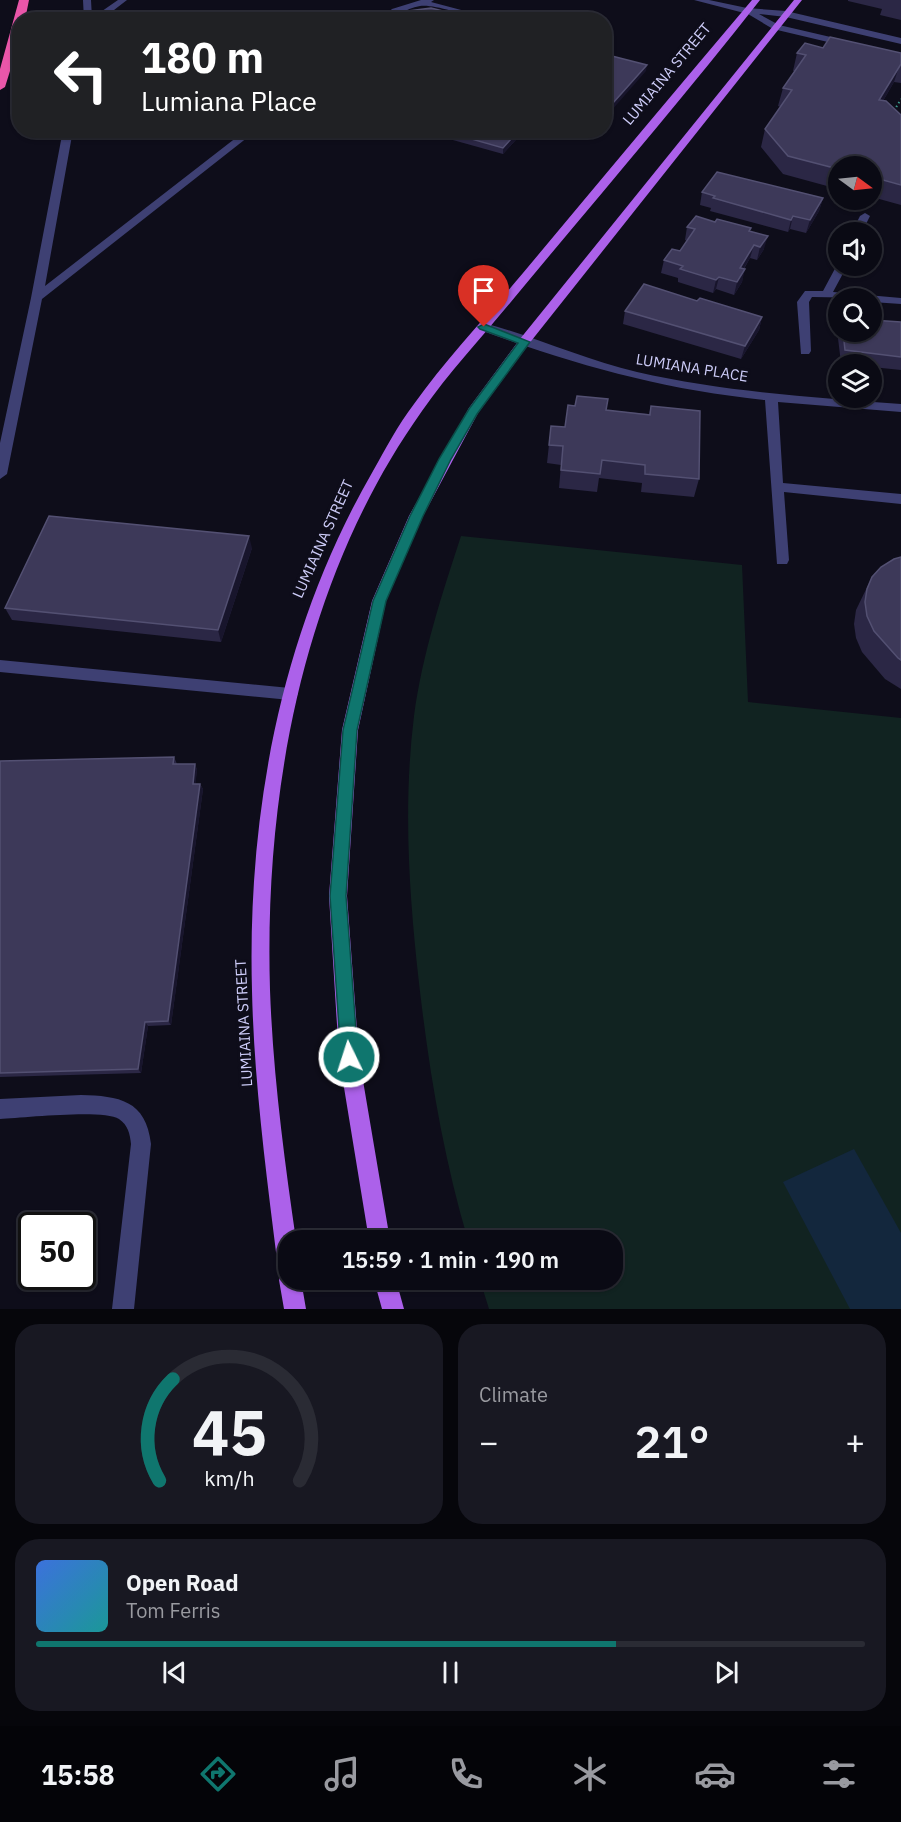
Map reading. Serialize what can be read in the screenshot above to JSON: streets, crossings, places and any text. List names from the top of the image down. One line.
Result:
{"streets":{"main road":["LUMIAINA STREET"],"street":["LUMIANA PLACE"]},"crossings":[["LUMIAINA STREET","LUMIANA PLACE"]],"north":"right","page":{"turn":["180 m","Lumiana Place"],"limit":"50","trip":"15:59 · 1 min · 190 m","tile":"Climate","heat":["−","21°","+"],"song":["Open Road","Tom Ferris"],"tabs":"15:58","gauge":["45","km/h"]}}
